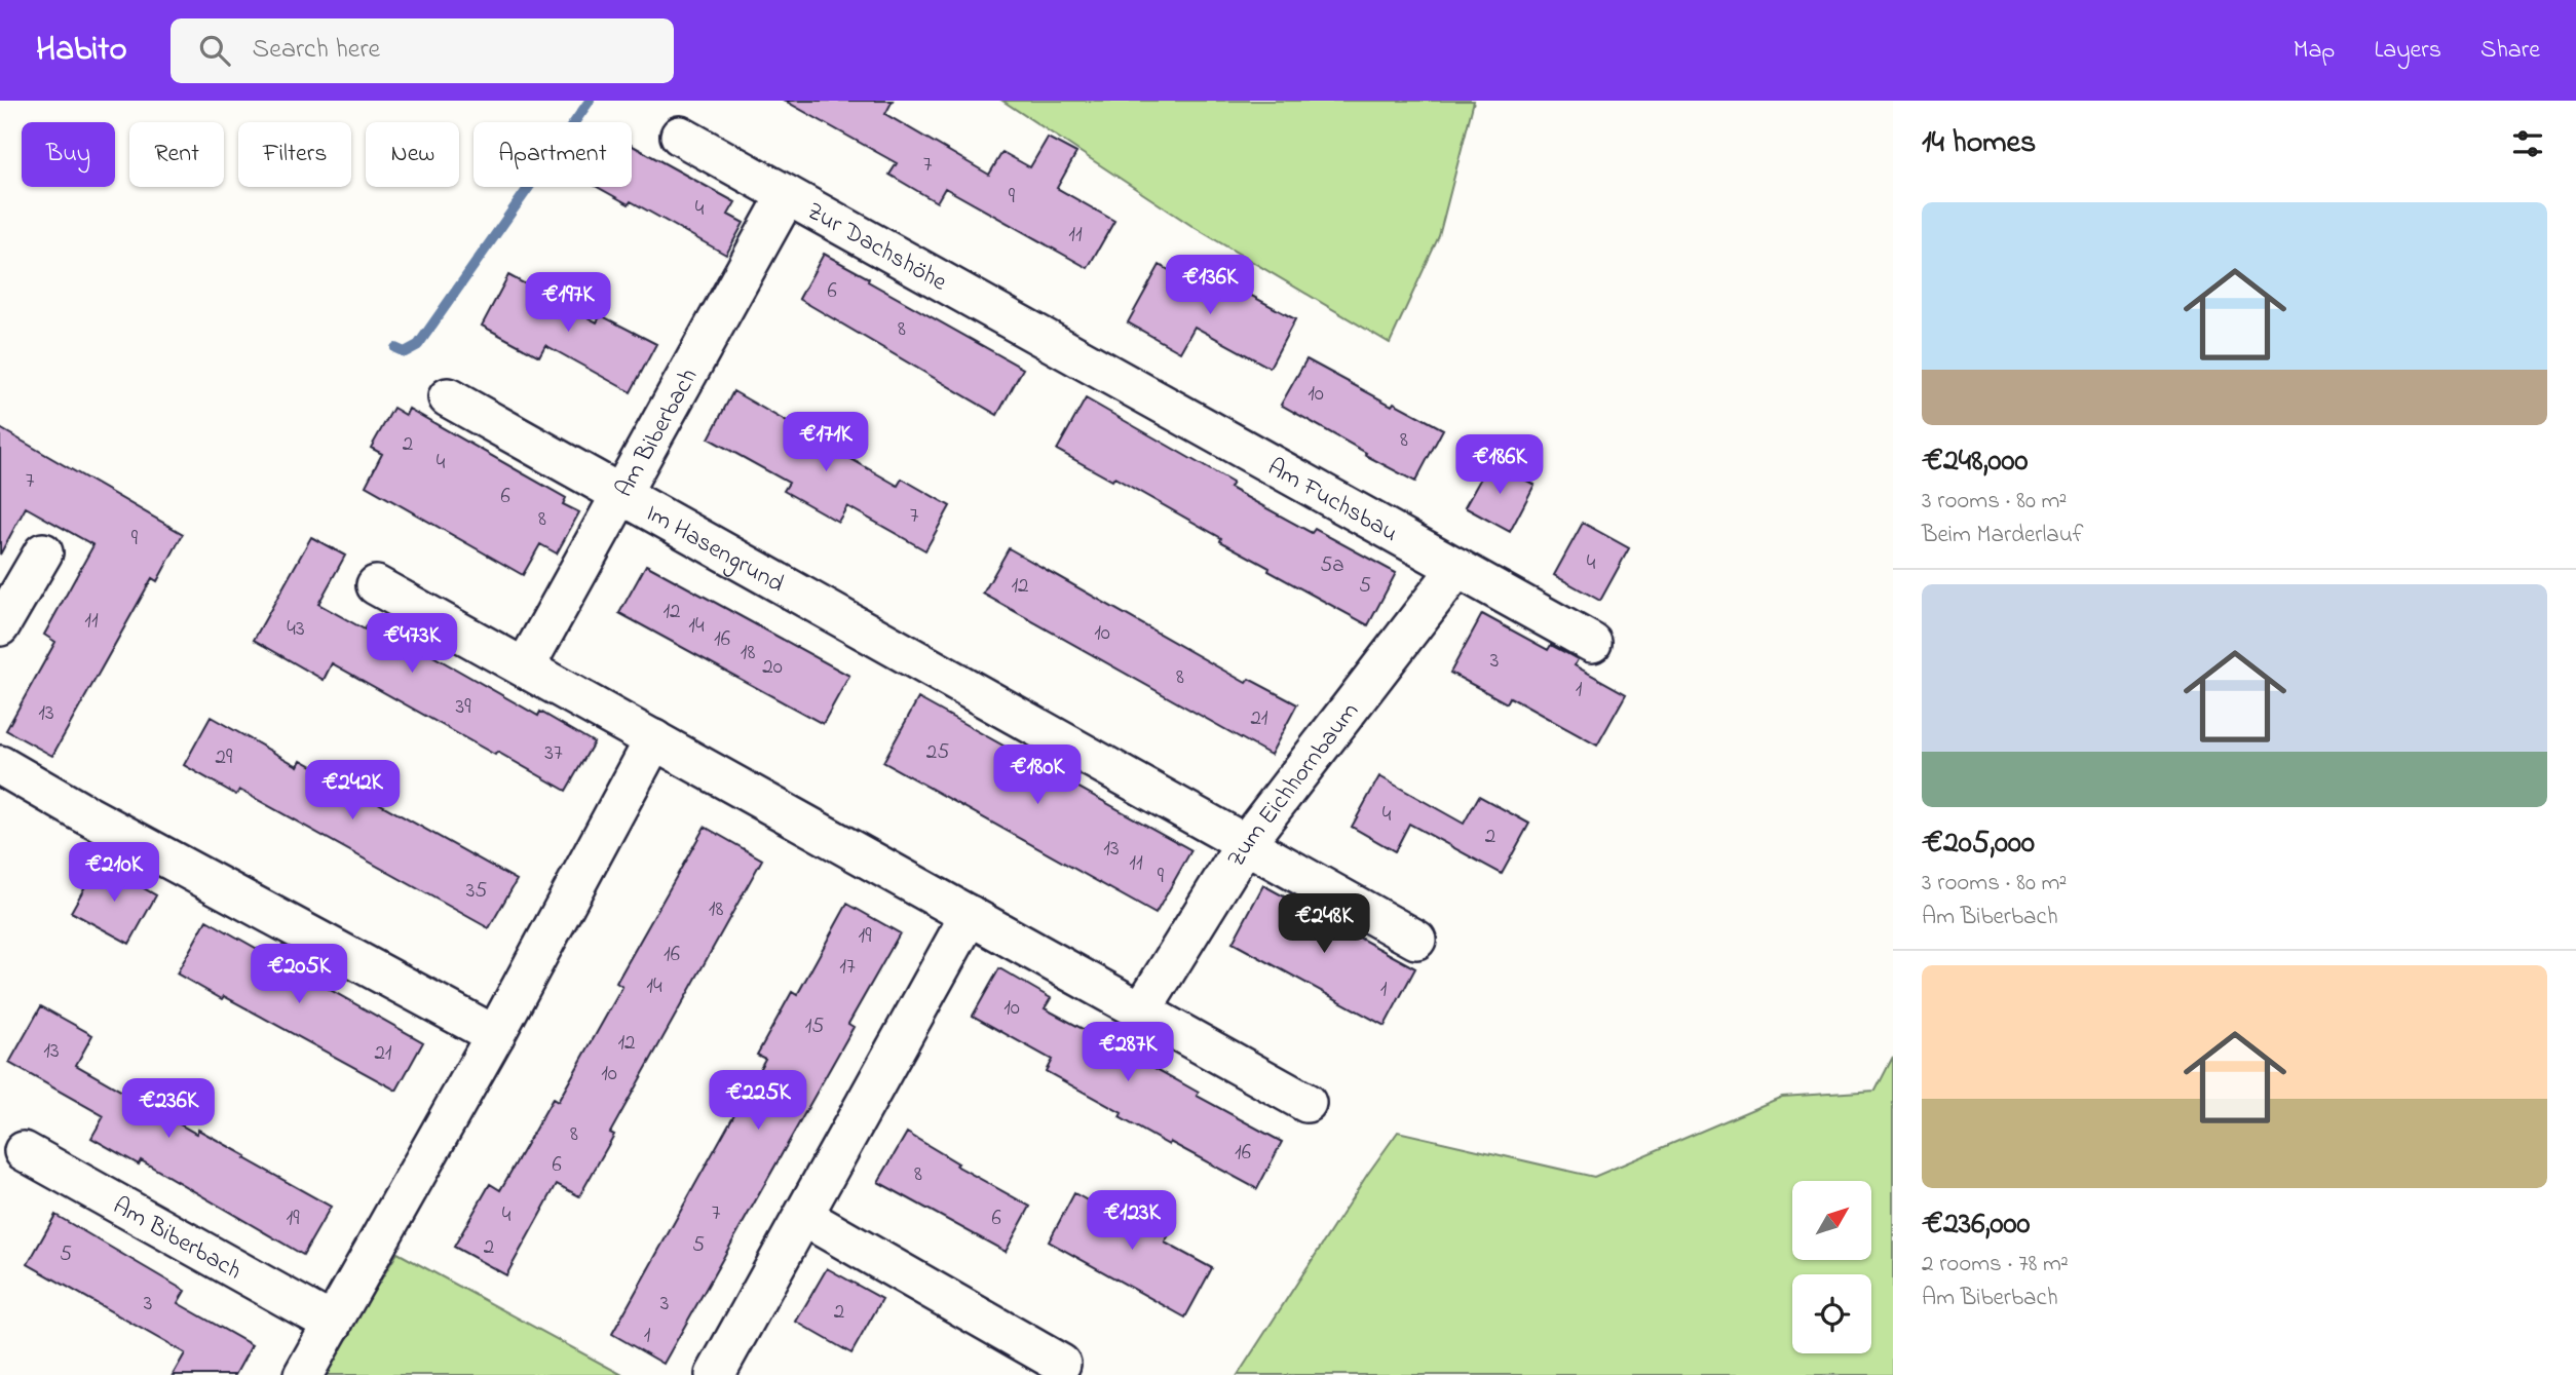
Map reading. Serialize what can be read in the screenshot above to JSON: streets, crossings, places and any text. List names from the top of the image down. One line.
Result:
{"streets":{"street":["Zur Dachshöhe","Am Biberbach","Am Fuchsbau","Im Hasengrund","Zum Eichhornbaum"]},"crossings":[["Zur Dachshöhe","Am Biberbach"],["Zur Dachshöhe","Am Fuchsbau"],["Am Biberbach","Im Hasengrund"],["Am Fuchsbau","Zum Eichhornbaum"],["Im Hasengrund","Zum Eichhornbaum"]],"house_numbers":["7","9","4","11","6","8","10","8","2","4","7","6","7","8","9","4","5a","12","5","12","11","14","43","10","16","18","3","20","8","1","39","13","21","25","37","29","4","2","13","11","9","35","18","19","16","17","14","1","10","15","12","13","21","10","8","16","6","8","7","4","19","6","5","2","5","3","3","2","1"],"north":"top right","page":{"header":"Habito","search":"Search here","nav":["Map","Layers","Share"],"heading":"14 homes","chip":["Buy","Rent","Filters","New","Apartment"],"list":[{"name":"€248,000","note":"3 rooms · 80 m² · Beim Marderlauf"},{"name":"€205,000","note":"3 rooms · 80 m² · Am Biberbach"},{"name":"€236,000","note":"2 rooms · 78 m² · Am Biberbach"}],"price":["€136K","€197K","€171K","€186K","€473K","€180K","€242K","€210K","€248K","€205K","€287K","€225K","€236K","€123K"]}}
